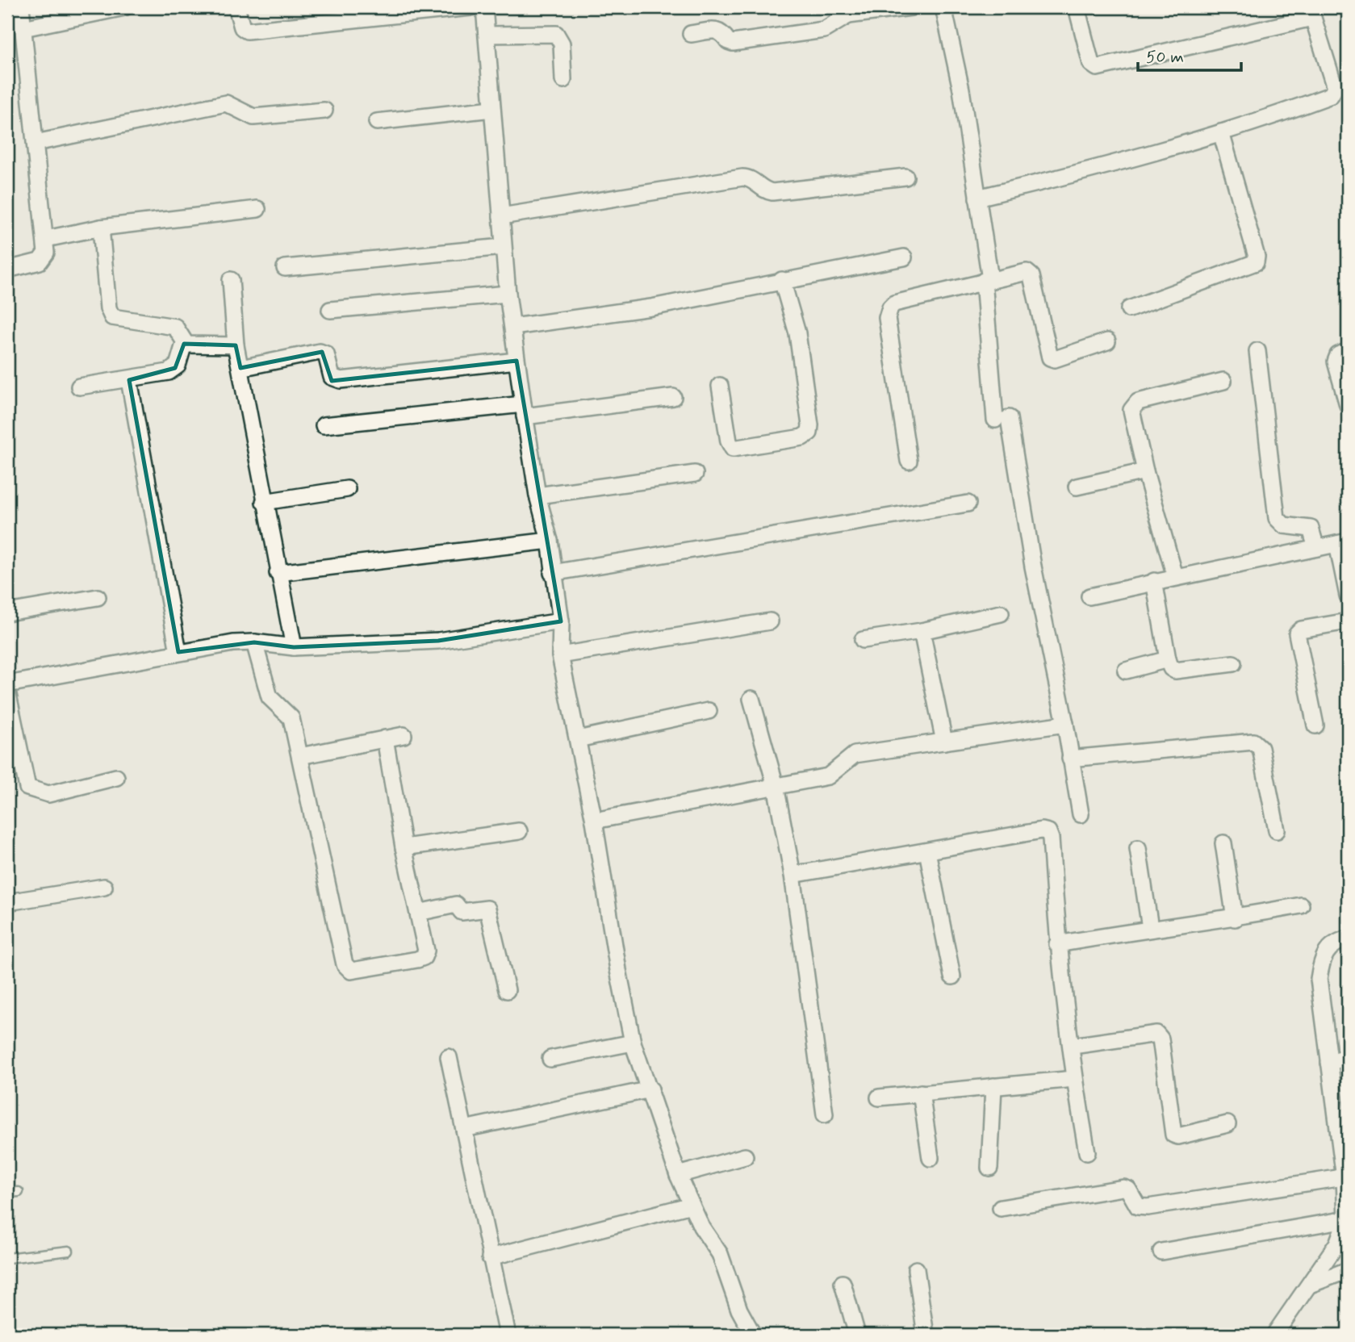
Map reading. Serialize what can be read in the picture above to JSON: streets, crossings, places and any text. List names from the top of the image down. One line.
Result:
{"scale_bar":"50 m"}
